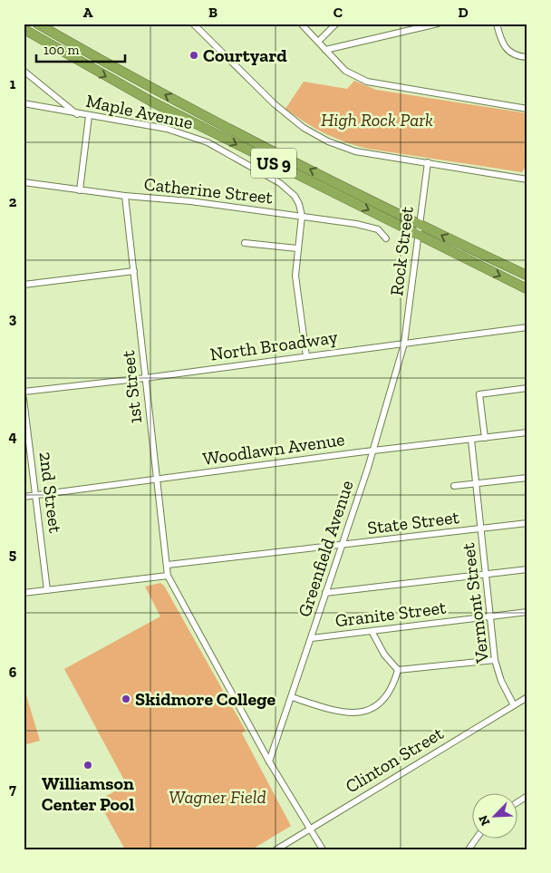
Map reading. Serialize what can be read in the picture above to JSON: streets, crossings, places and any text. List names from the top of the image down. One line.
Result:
{"streets":{"highway":["US 9"],"street":["Maple Avenue","Catherine Street","Rock Street","North Broadway","1st Street","Woodlawn Avenue","2nd Street","State Street","Greenfield Avenue","Vermont Street","Granite Street","Clinton Street"]},"crossings":[["Maple Avenue","Catherine Street"],["US 9","Rock Street"],["Catherine Street","1st Street"],["Rock Street","North Broadway"],["Rock Street","Greenfield Avenue"],["North Broadway","1st Street"],["North Broadway","Greenfield Avenue"],["1st Street","Woodlawn Avenue"],["1st Street","State Street"],["Woodlawn Avenue","2nd Street"],["Woodlawn Avenue","Greenfield Avenue"],["Woodlawn Avenue","Vermont Street"],["State Street","Greenfield Avenue"],["State Street","Vermont Street"],["Greenfield Avenue","Granite Street"],["Vermont Street","Granite Street"],["Vermont Street","Clinton Street"]],"parks":["High Rock Park","Wagner Field"],"places":["Courtyard","Skidmore College","Williamson Center Pool"],"scale_bar":"100 m","north":"bottom left","grid":{"columns":["A","B","C","D"],"rows":["1","2","3","4","5","6","7"]}}
